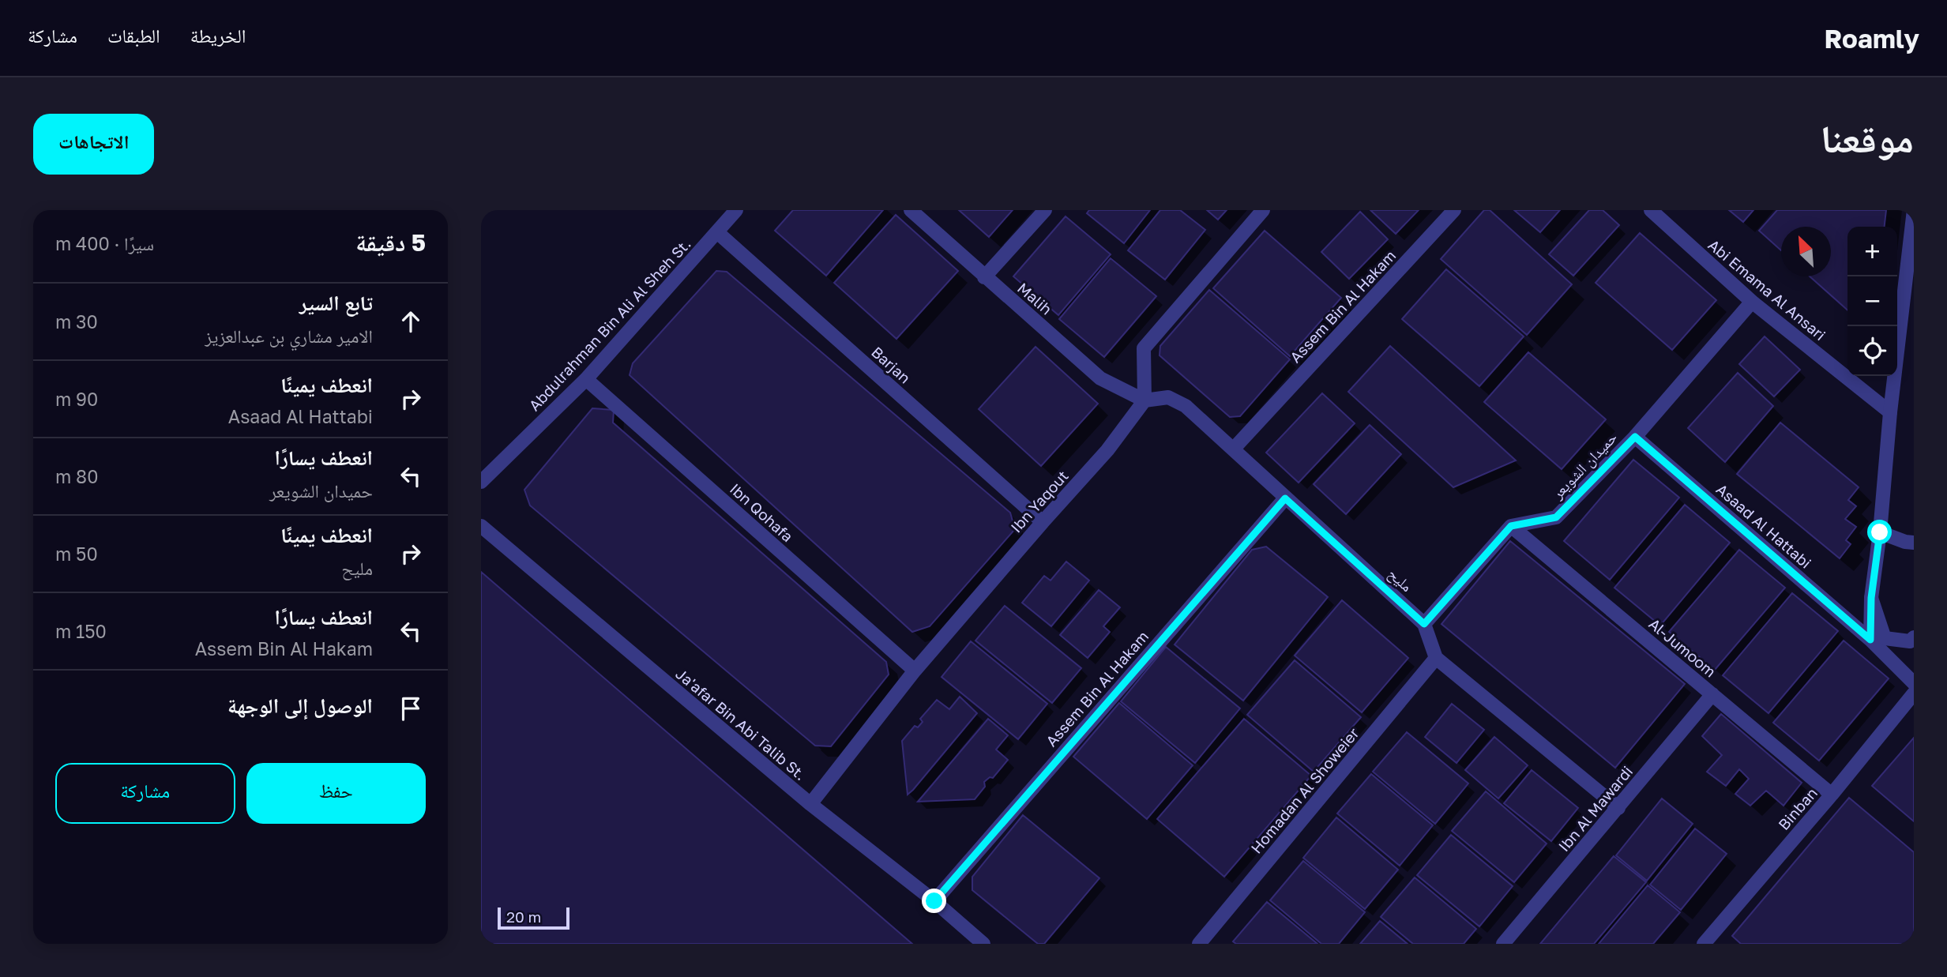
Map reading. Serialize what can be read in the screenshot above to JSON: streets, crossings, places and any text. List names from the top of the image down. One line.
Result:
{"streets":{"street":["Abi Emama Al Ansari","Malih","Assem Bin Al Hakam","Abdulrahman Bin Ali Al Sheh St.","Barjan","حميدان الشويعر","Ibn Yaqout","Ibn Qohafa","Asaad Al Hattabi","مليح","Al-Jumoom","Ja'afar Bin Abi Talib St.","Homadan Al Showeier","Ibn Al Mawardi","Binban"]},"crossings":[["Abi Emama Al Ansari","حميدان الشويعر"],["Malih","Ibn Yaqout"],["Malih","مليح"],["Assem Bin Al Hakam","مليح"],["Assem Bin Al Hakam","Ja'afar Bin Abi Talib St."],["Abdulrahman Bin Ali Al Sheh St.","Barjan"],["Abdulrahman Bin Ali Al Sheh St.","Ibn Qohafa"],["Barjan","Ibn Yaqout"],["حميدان الشويعر","Asaad Al Hattabi"],["حميدان الشويعر","Al-Jumoom"],["Ibn Yaqout","Ibn Qohafa"],["Ibn Yaqout","مليح"],["Ibn Yaqout","Ja'afar Bin Abi Talib St."],["مليح","Homadan Al Showeier"],["Al-Jumoom","Ibn Al Mawardi"],["Al-Jumoom","Binban"]],"scale_bar":"20 m","north":"top left","page":{"header":"Roamly","nav":["الخريطة","الطبقات","مشاركة"],"title":"موقعنا","buttons":["الاتجاهات",["حفظ","مشاركة"]],"heading":["5 دقيقة","سيرًا · 400 m"],"map_buttons":["+","−"],"list":[["تابع السير","الامير مشاري بن عبدالعزيز","30 m"],["انعطف يمينًا","Asaad Al Hattabi","90 m"],["انعطف يسارًا","حميدان الشويعر","80 m"],["انعطف يمينًا","مليح","50 m"],["انعطف يسارًا","Assem Bin Al Hakam","150 m"],"الوصول إلى الوجهة"],"scale":"20 m"}}
